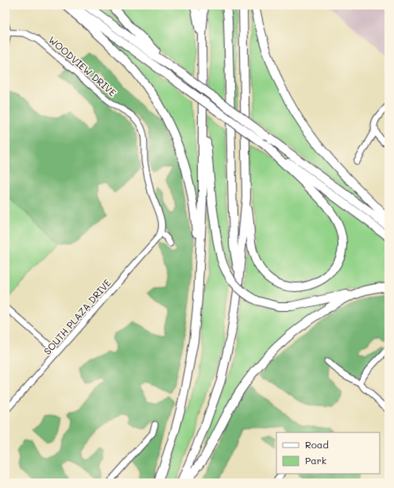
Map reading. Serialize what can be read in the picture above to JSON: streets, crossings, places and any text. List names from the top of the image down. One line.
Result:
{"streets":{"street":["WOODVIEW DRIVE","SOUTH PLAZA DRIVE"]},"crossings":[["WOODVIEW DRIVE","SOUTH PLAZA DRIVE"]],"legend":["Road","Park"]}
